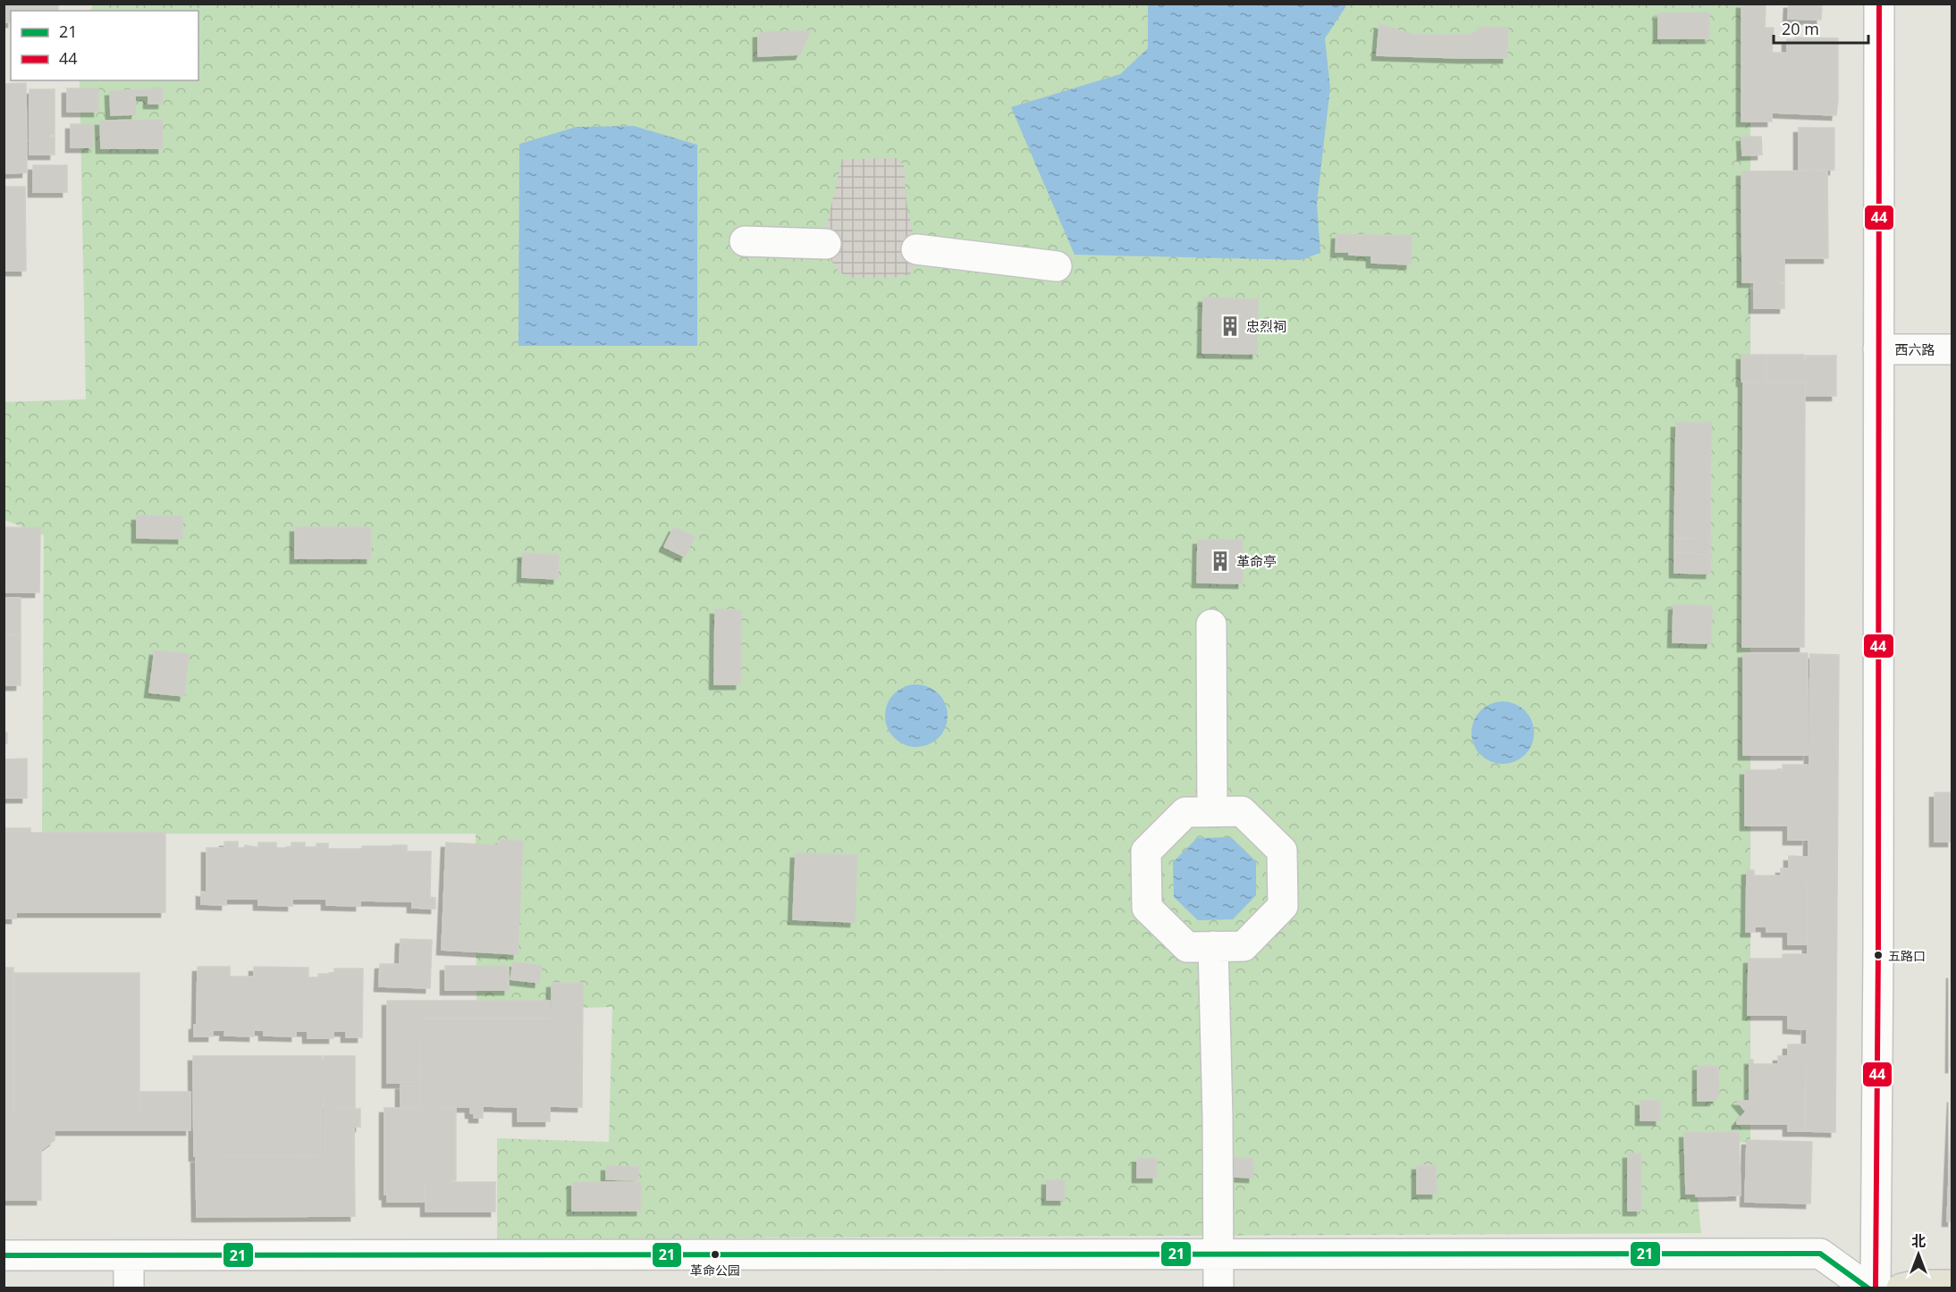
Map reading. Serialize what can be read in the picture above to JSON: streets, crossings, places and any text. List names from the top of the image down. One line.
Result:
{"streets":{"street":["西六路"]},"places":{"building":["忠烈祠","革命亭"],"other":["五路口","革命公园"]},"lines":["transit line 44","transit line 21"],"legend":["21","44"],"scale_bar":"20 m","north":"top"}
